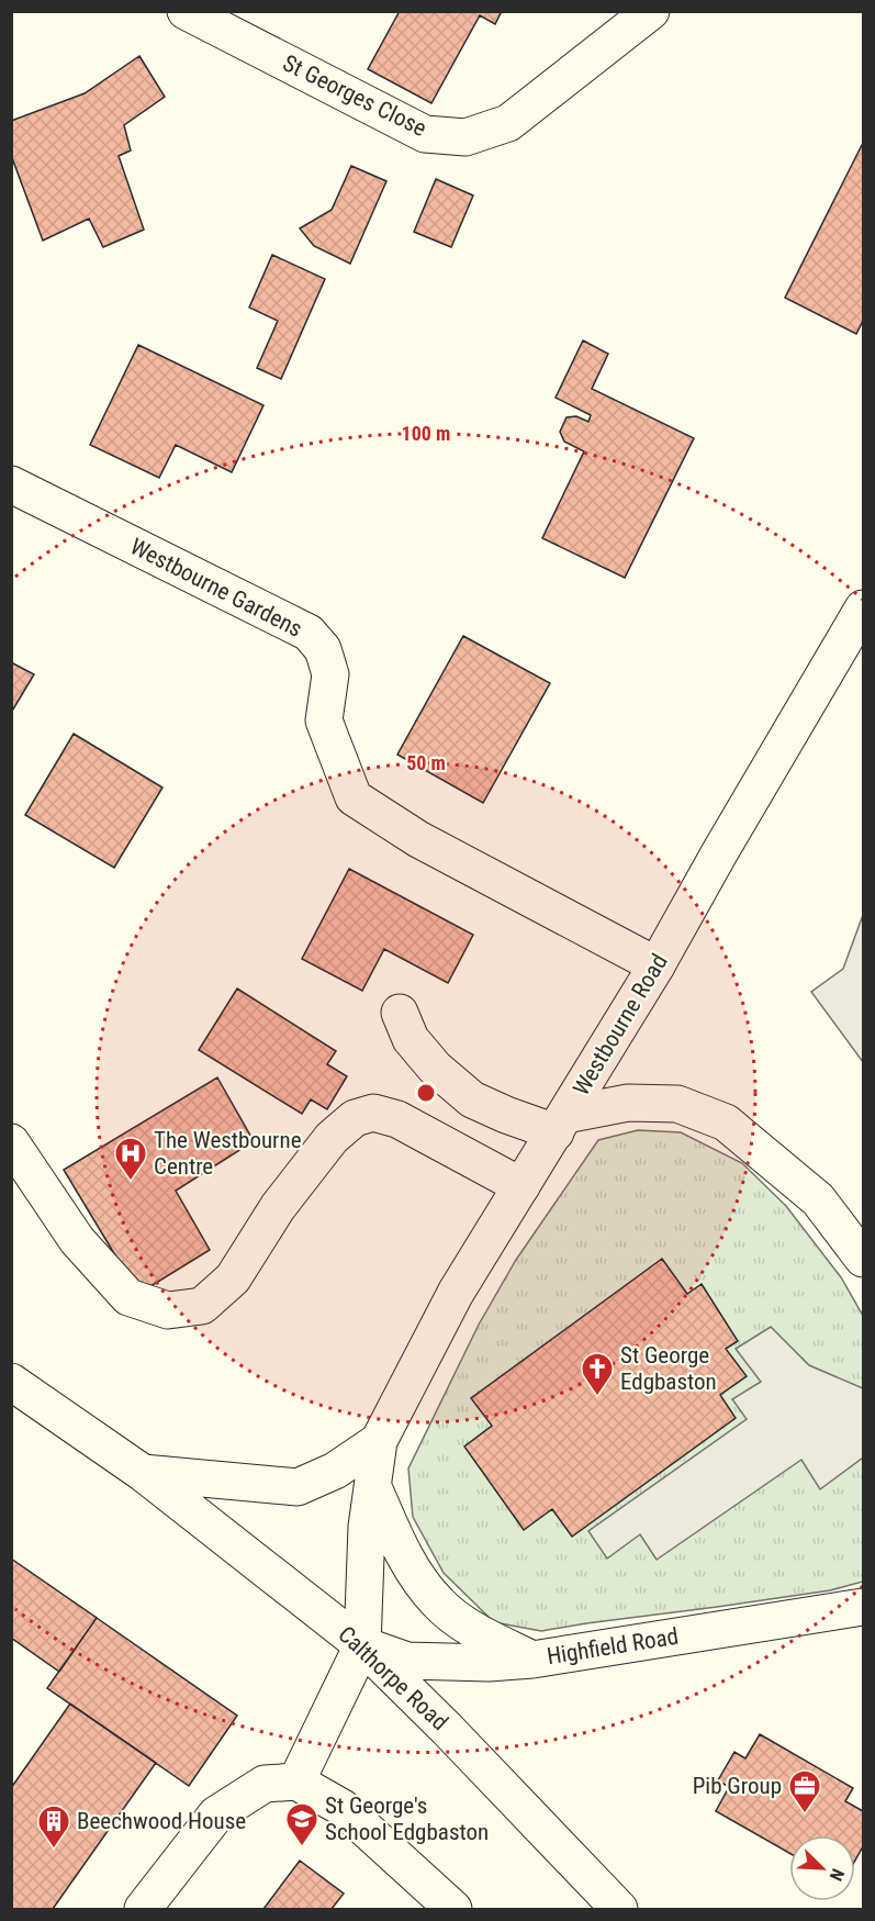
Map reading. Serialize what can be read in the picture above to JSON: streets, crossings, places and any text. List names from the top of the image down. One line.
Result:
{"streets":{"main road":["St Georges Close","Westbourne Gardens","Westbourne Road","Highfield Road","Calthorpe Road"]},"crossings":[["Westbourne Gardens","Westbourne Road"],["Highfield Road","Calthorpe Road"]],"places":{"hospital":["The Westbourne Centre"],"church":["St George Edgbaston"],"office":["Pib Group"],"school or university":["St George's School Edgbaston"],"building":["Beechwood House"]},"north":"bottom right","rings":["100 m","50 m"]}
